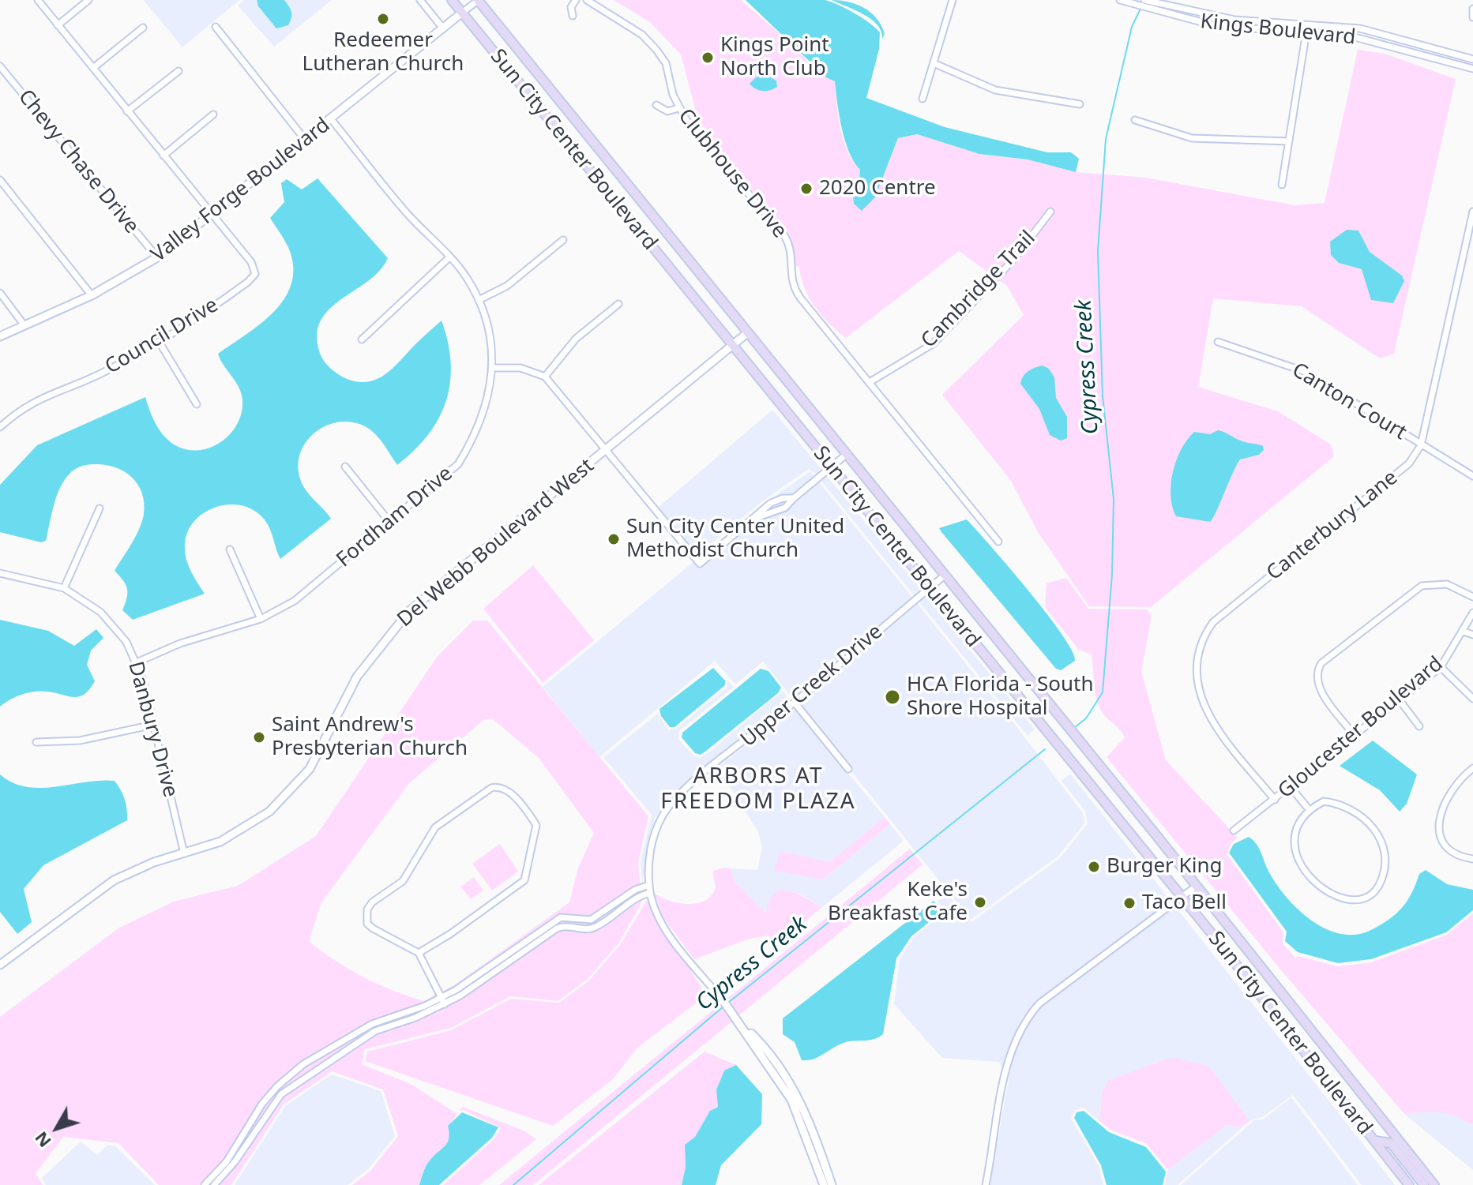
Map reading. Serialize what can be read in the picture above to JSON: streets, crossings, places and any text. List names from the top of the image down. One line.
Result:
{"streets":{"main road":["Sun City Center Boulevard"],"street":["Kings Boulevard","Chevy Chase Drive","Clubhouse Drive","Valley Forge Boulevard","Cambridge Trail","Council Drive","Canton Court","Fordham Drive","Canterbury Lane","Del Webb Boulevard West","Upper Creek Drive","Gloucester Boulevard","Danbury Drive"]},"crossings":[["Sun City Center Boulevard","Valley Forge Boulevard"],["Sun City Center Boulevard","Del Webb Boulevard West"],["Sun City Center Boulevard","Upper Creek Drive"],["Chevy Chase Drive","Valley Forge Boulevard"],["Clubhouse Drive","Cambridge Trail"],["Valley Forge Boulevard","Council Drive"],["Valley Forge Boulevard","Fordham Drive"],["Canton Court","Canterbury Lane"],["Fordham Drive","Danbury Drive"],["Canterbury Lane","Gloucester Boulevard"],["Del Webb Boulevard West","Danbury Drive"]],"districts":["ARBORS AT FREEDOM PLAZA"],"water":["Cypress Creek"],"places":["Redeemer Lutheran Church","Kings Point North Club","2020 Centre","Sun City Center United Methodist Church","HCA Florida - South Shore Hospital","Saint Andrew's Presbyterian Church","Burger King","Keke's Breakfast Cafe","Taco Bell"],"north":"bottom left"}
